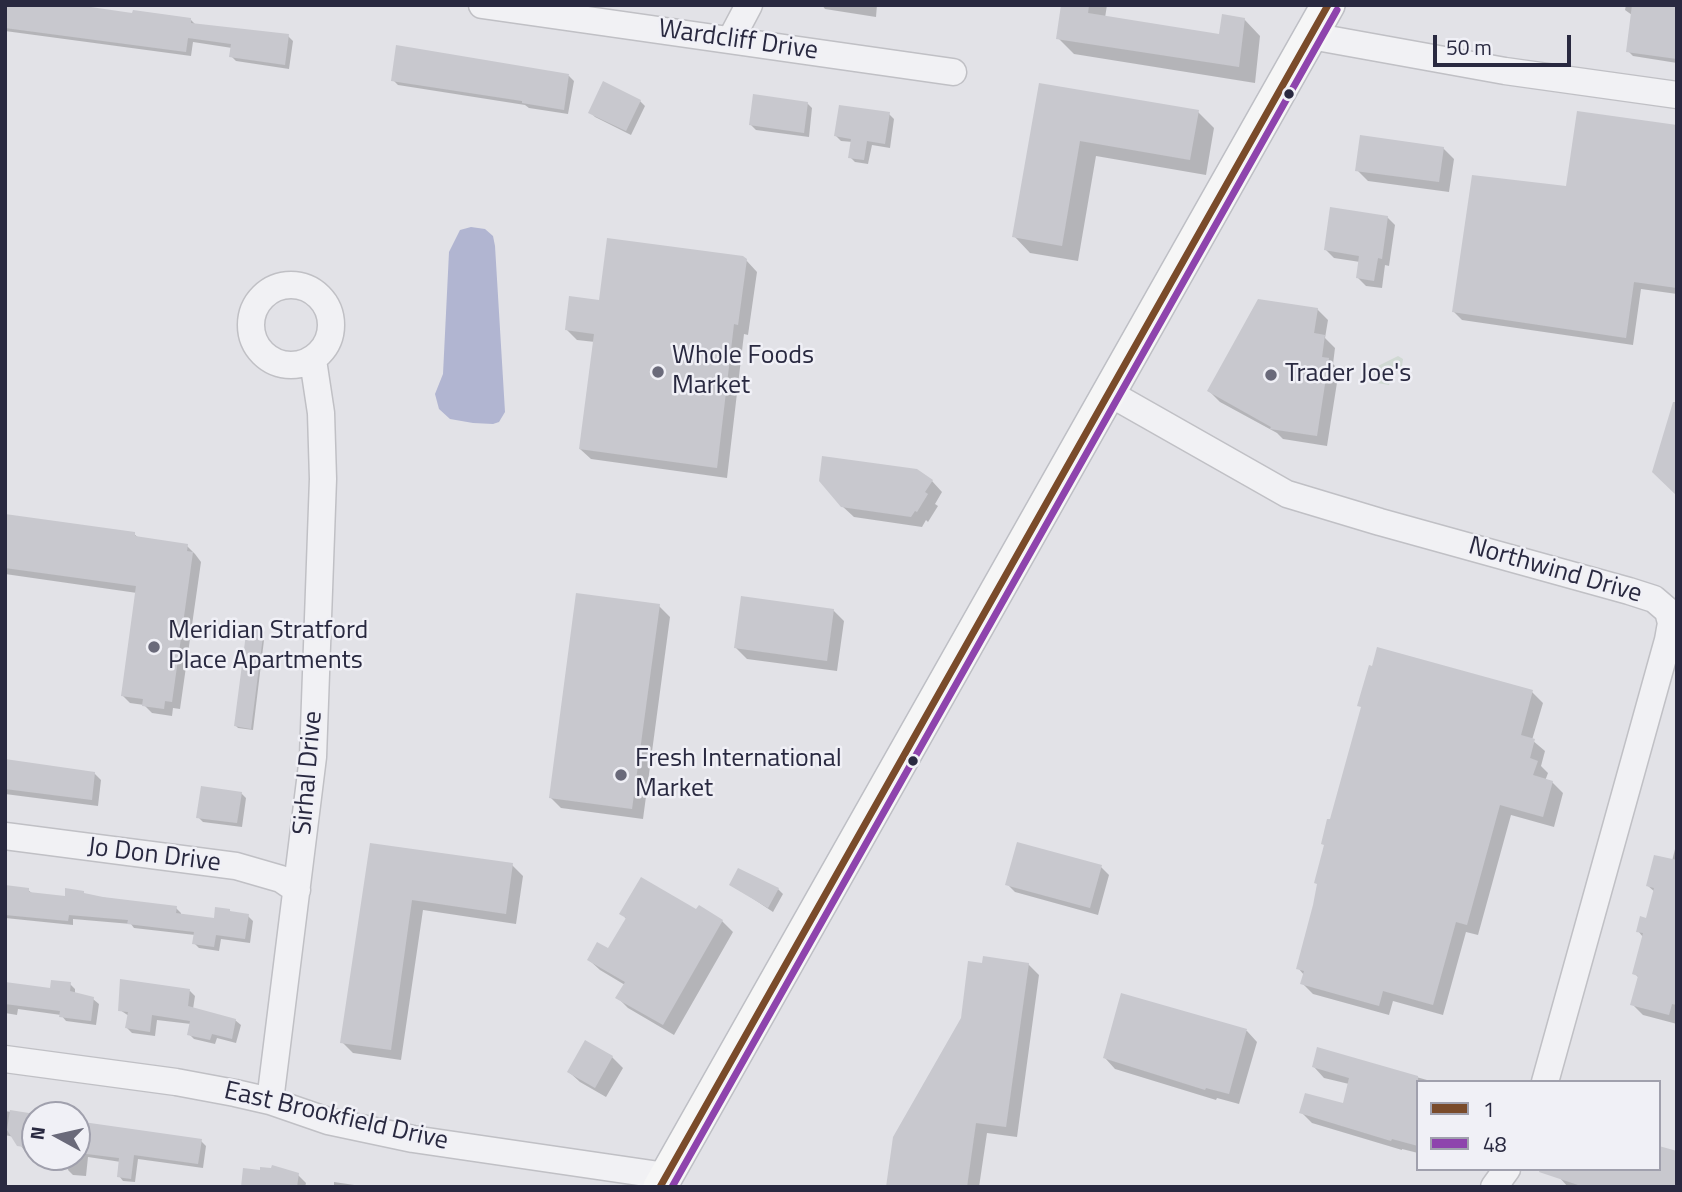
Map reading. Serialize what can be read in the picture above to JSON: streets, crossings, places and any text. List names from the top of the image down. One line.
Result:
{"streets":{"street":["Wardcliff Drive","Northwind Drive","Sirhal Drive","Jo Don Drive","East Brookfield Drive"]},"crossings":[["Sirhal Drive","Jo Don Drive"],["Sirhal Drive","East Brookfield Drive"]],"places":["Whole Foods Market","Trader Joe's","Meridian Stratford Place Apartments","Fresh International Market"],"lines":["transit line 1","transit line 48"],"legend":["1","48"],"scale_bar":"50 m","north":"left"}
